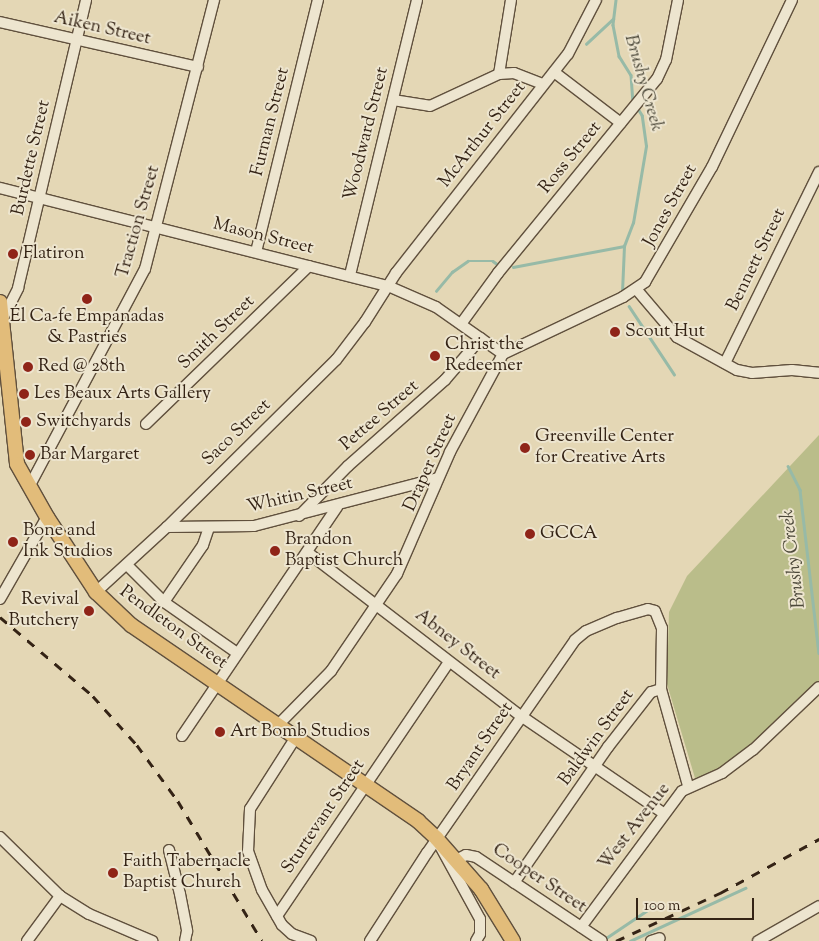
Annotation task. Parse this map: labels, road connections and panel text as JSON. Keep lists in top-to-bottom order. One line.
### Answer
{"streets":{"main road":["Pendleton Street"],"street":["Aiken Street","Furman Street","Woodward Street","McArthur Street","Burdette Street","Ross Street","Jones Street","Traction Street","Mason Street","Bennett Street","Smith Street","Pettee Street","Saco Street","Draper Street","Whitin Street","Abney Street","Baldwin Street","Bryant Street","Sturtevant Street","West Avenue","Cooper Street"]},"crossings":[["Aiken Street","Burdette Street"],["Aiken Street","Traction Street"],["Furman Street","Mason Street"],["Woodward Street","Mason Street"],["McArthur Street","Mason Street"],["McArthur Street","Saco Street"],["Burdette Street","Mason Street"],["Burdette Street","Pendleton Street"],["Ross Street","Mason Street"],["Jones Street","Mason Street"],["Jones Street","Draper Street"],["Traction Street","Mason Street"],["Traction Street","Pendleton Street"],["Mason Street","Smith Street"],["Mason Street","Pettee Street"],["Mason Street","Saco Street"],["Mason Street","Draper Street"],["Pettee Street","Whitin Street"],["Saco Street","Whitin Street"],["Saco Street","Pendleton Street"],["Draper Street","Whitin Street"],["Draper Street","Pendleton Street"],["Draper Street","Abney Street"],["Pendleton Street","Bryant Street"],["Pendleton Street","Sturtevant Street"],["Pendleton Street","Cooper Street"],["Abney Street","Baldwin Street"],["Abney Street","Bryant Street"],["Abney Street","Sturtevant Street"],["Abney Street","West Avenue"],["Baldwin Street","Bryant Street"],["Baldwin Street","Cooper Street"],["West Avenue","Cooper Street"]],"water":["Brushy Creek"],"places":["Flatiron","Él Ca-fe Empanadas & Pastries","Scout Hut","Christ the Redeemer","Red @ 28th","Les Beaux Arts Gallery","Switchyards","Greenville Center for Creative Arts","Bar Margaret","GCCA","Bone and Ink Studios","Brandon Baptist Church","Revival Butchery","Art Bomb Studios","Faith Tabernacle Baptist Church"],"scale_bar":"100 m"}
